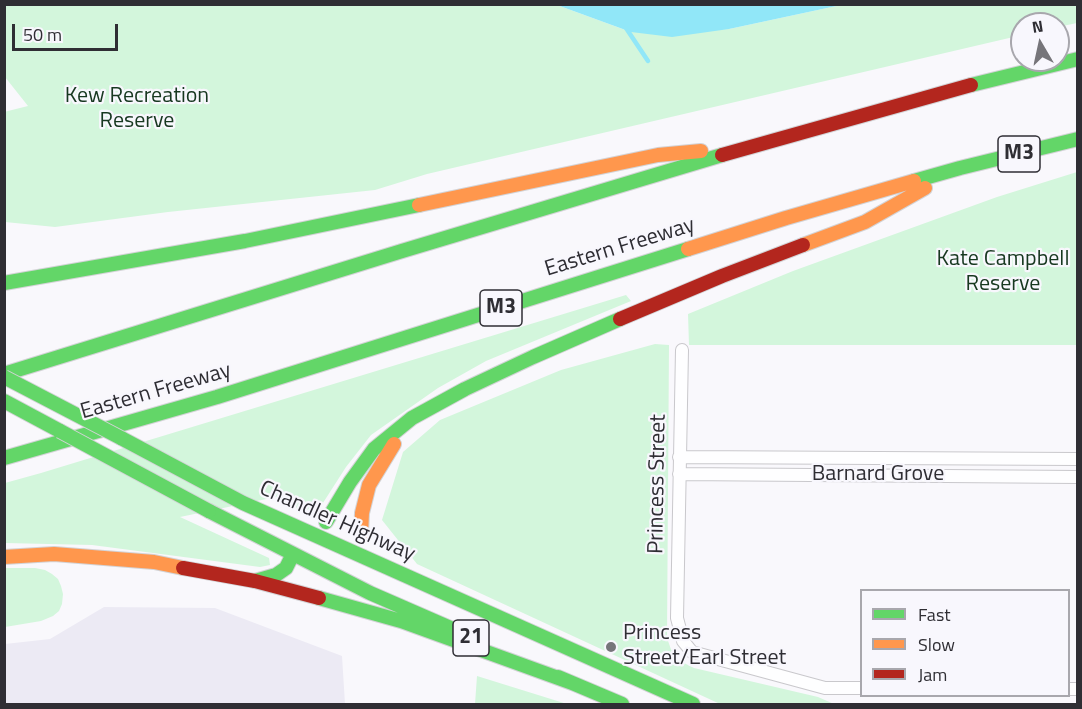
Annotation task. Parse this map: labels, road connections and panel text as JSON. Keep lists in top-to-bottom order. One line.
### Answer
{"streets":{"main road":["M3","Eastern Freeway","Chandler Highway","21"],"street":["Barnard Grove","Princess Street"]},"crossings":[["Barnard Grove","Princess Street"]],"parks":["Kew Recreation Reserve","Kate Campbell Reserve"],"places":["Princess Street/Earl Street"],"legend":["Fast","Slow","Jam"],"scale_bar":"50 m","north":"top"}
